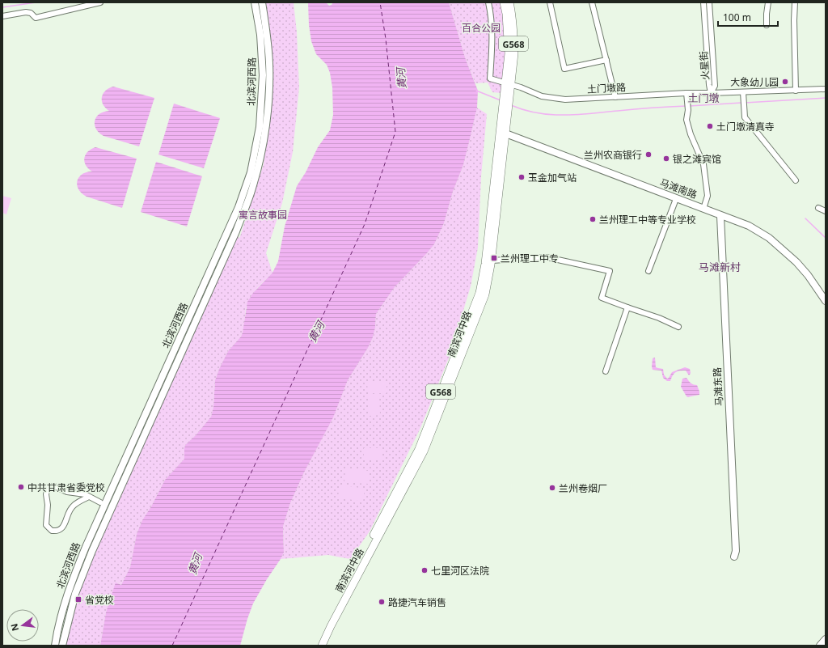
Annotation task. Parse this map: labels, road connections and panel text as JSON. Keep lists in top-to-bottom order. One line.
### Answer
{"streets":{"highway":["G568","南滨河中路"],"main road":["北滨河西路","马滩南路","马滩东路"],"street":["火星街","土门墩路"]},"crossings":[["火星街","土门墩路"],["土门墩路","南滨河中路"],["马滩南路","南滨河中路"],["马滩南路","马滩东路"]],"districts":["土门墩","马滩新村"],"water":["黄河"],"parks":["百合公园","寓言故事园"],"places":{"other":["大象幼儿园","土门墩清真寺","兰州农商银行","银之滩宾馆","玉金加气站","兰州理工中等专业学校","中共甘肃省委党校","兰州卷烟厂","七里河区法院","路捷汽车销售"],"transit":["兰州理工中专","省党校"]},"scale_bar":"100 m","north":"left"}
